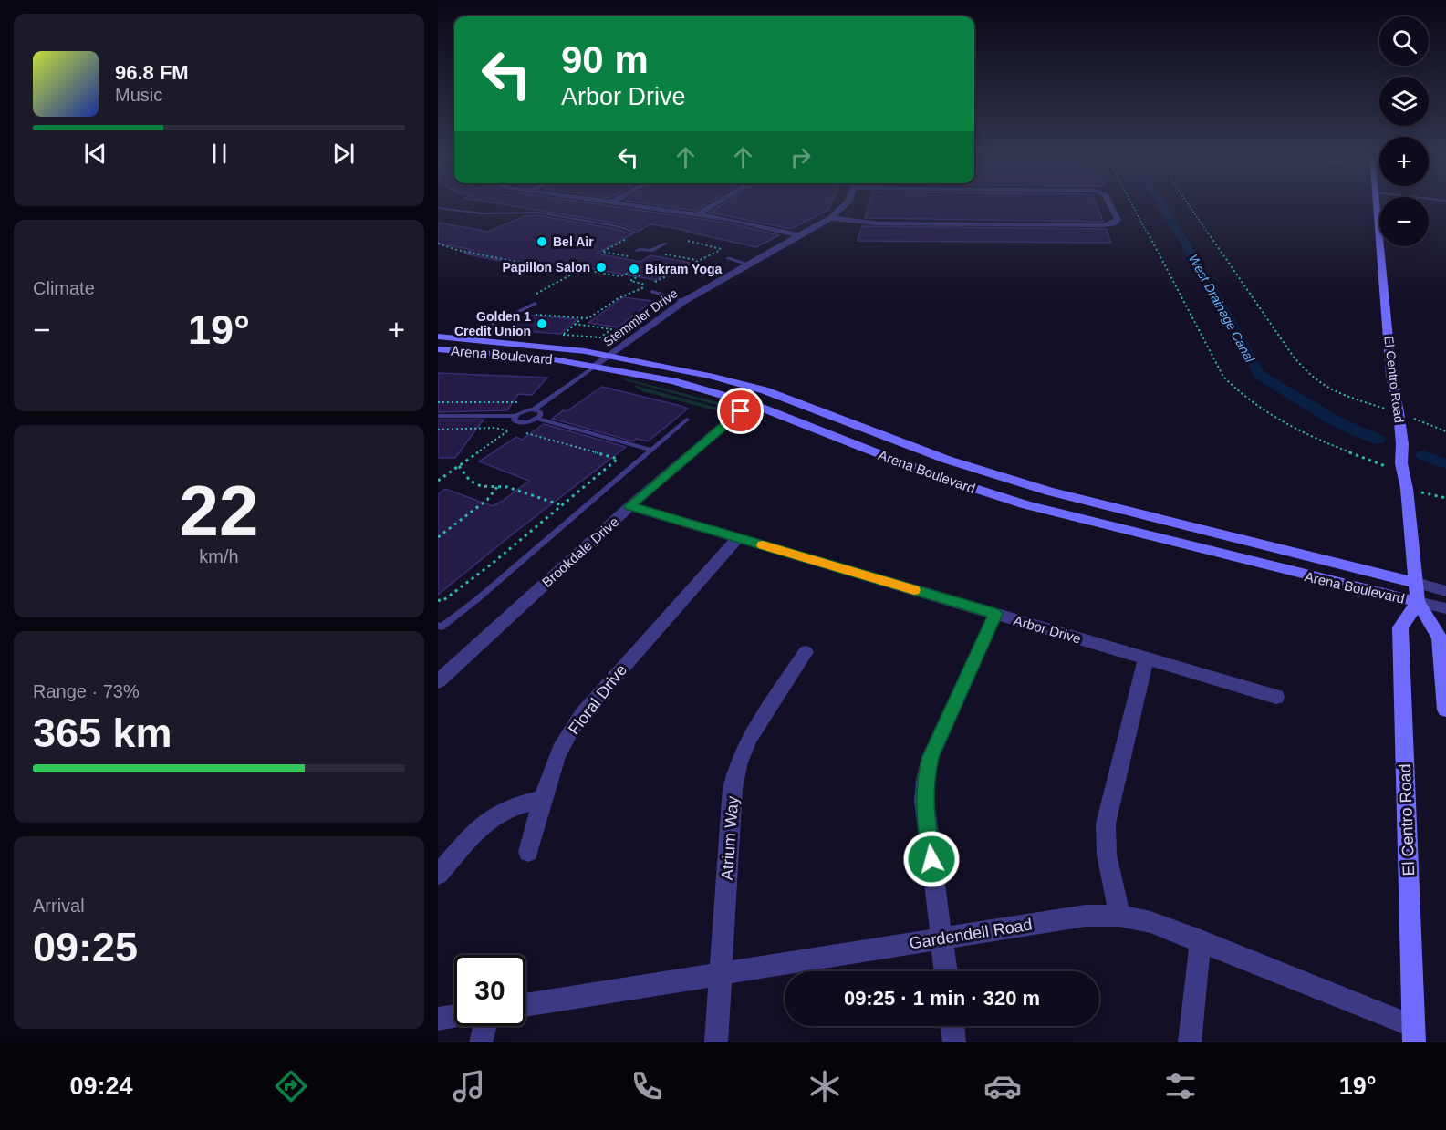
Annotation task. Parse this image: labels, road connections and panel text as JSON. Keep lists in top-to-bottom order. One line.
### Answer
{"streets":{"main road":["Arena Boulevard","El Centro Road"],"street":["Stemmler Drive","Brookdale Drive","Arbor Drive","Floral Drive","Atrium Way","Gardendell Road"]},"crossings":[["Stemmler Drive","Arena Boulevard"],["Arena Boulevard","El Centro Road"],["Arena Boulevard","Brookdale Drive"],["El Centro Road","Gardendell Road"],["Brookdale Drive","Arbor Drive"],["Arbor Drive","Floral Drive"],["Atrium Way","Gardendell Road"]],"water":["West Drainage Canal"],"places":["Bel Air","Papillon Salon","Bikram Yoga","Golden 1 Credit Union"],"page":{"map_buttons":["+","−"],"turn":["90 m","Arbor Drive"],"song":["96.8 FM","Music"],"tile":["Climate",["22","km/h"],["Range · 73%","365 km"],["Arrival","09:25"]],"heat":["−","19°","+"],"limit":"30","trip":"09:25 · 1 min · 320 m","tabs":["09:24","19°"]}}
